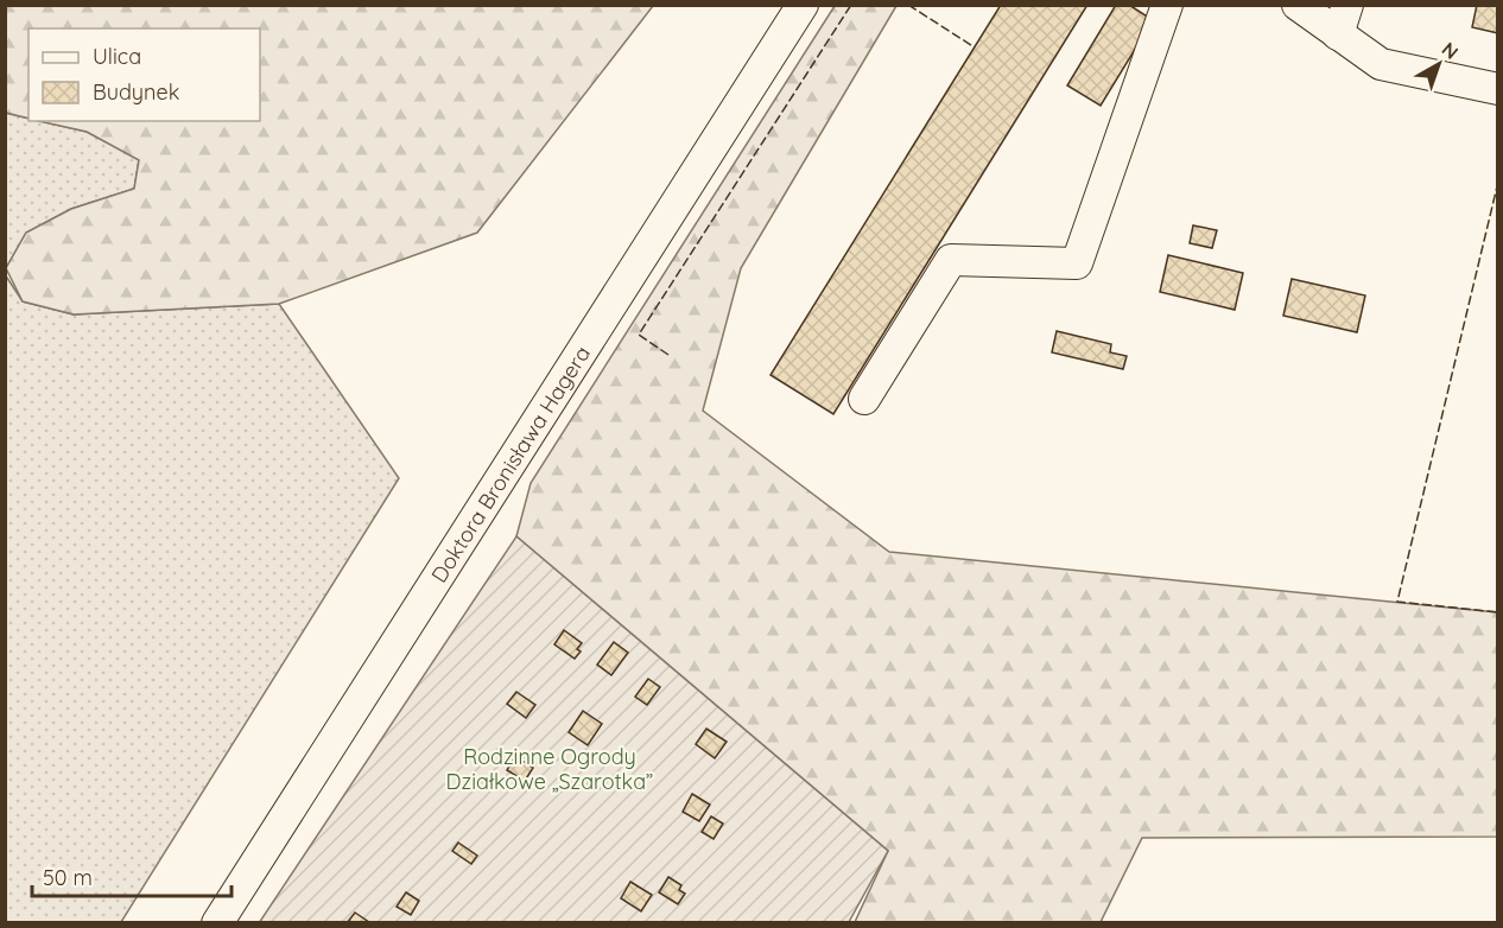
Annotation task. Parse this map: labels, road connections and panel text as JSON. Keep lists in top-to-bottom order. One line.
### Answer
{"streets":{"street":["Doktora Bronisława Hagera"]},"parks":["Rodzinne Ogrody Działkowe „Szarotka”"],"legend":["Ulica","Budynek"],"scale_bar":"50 m","north":"top right"}
